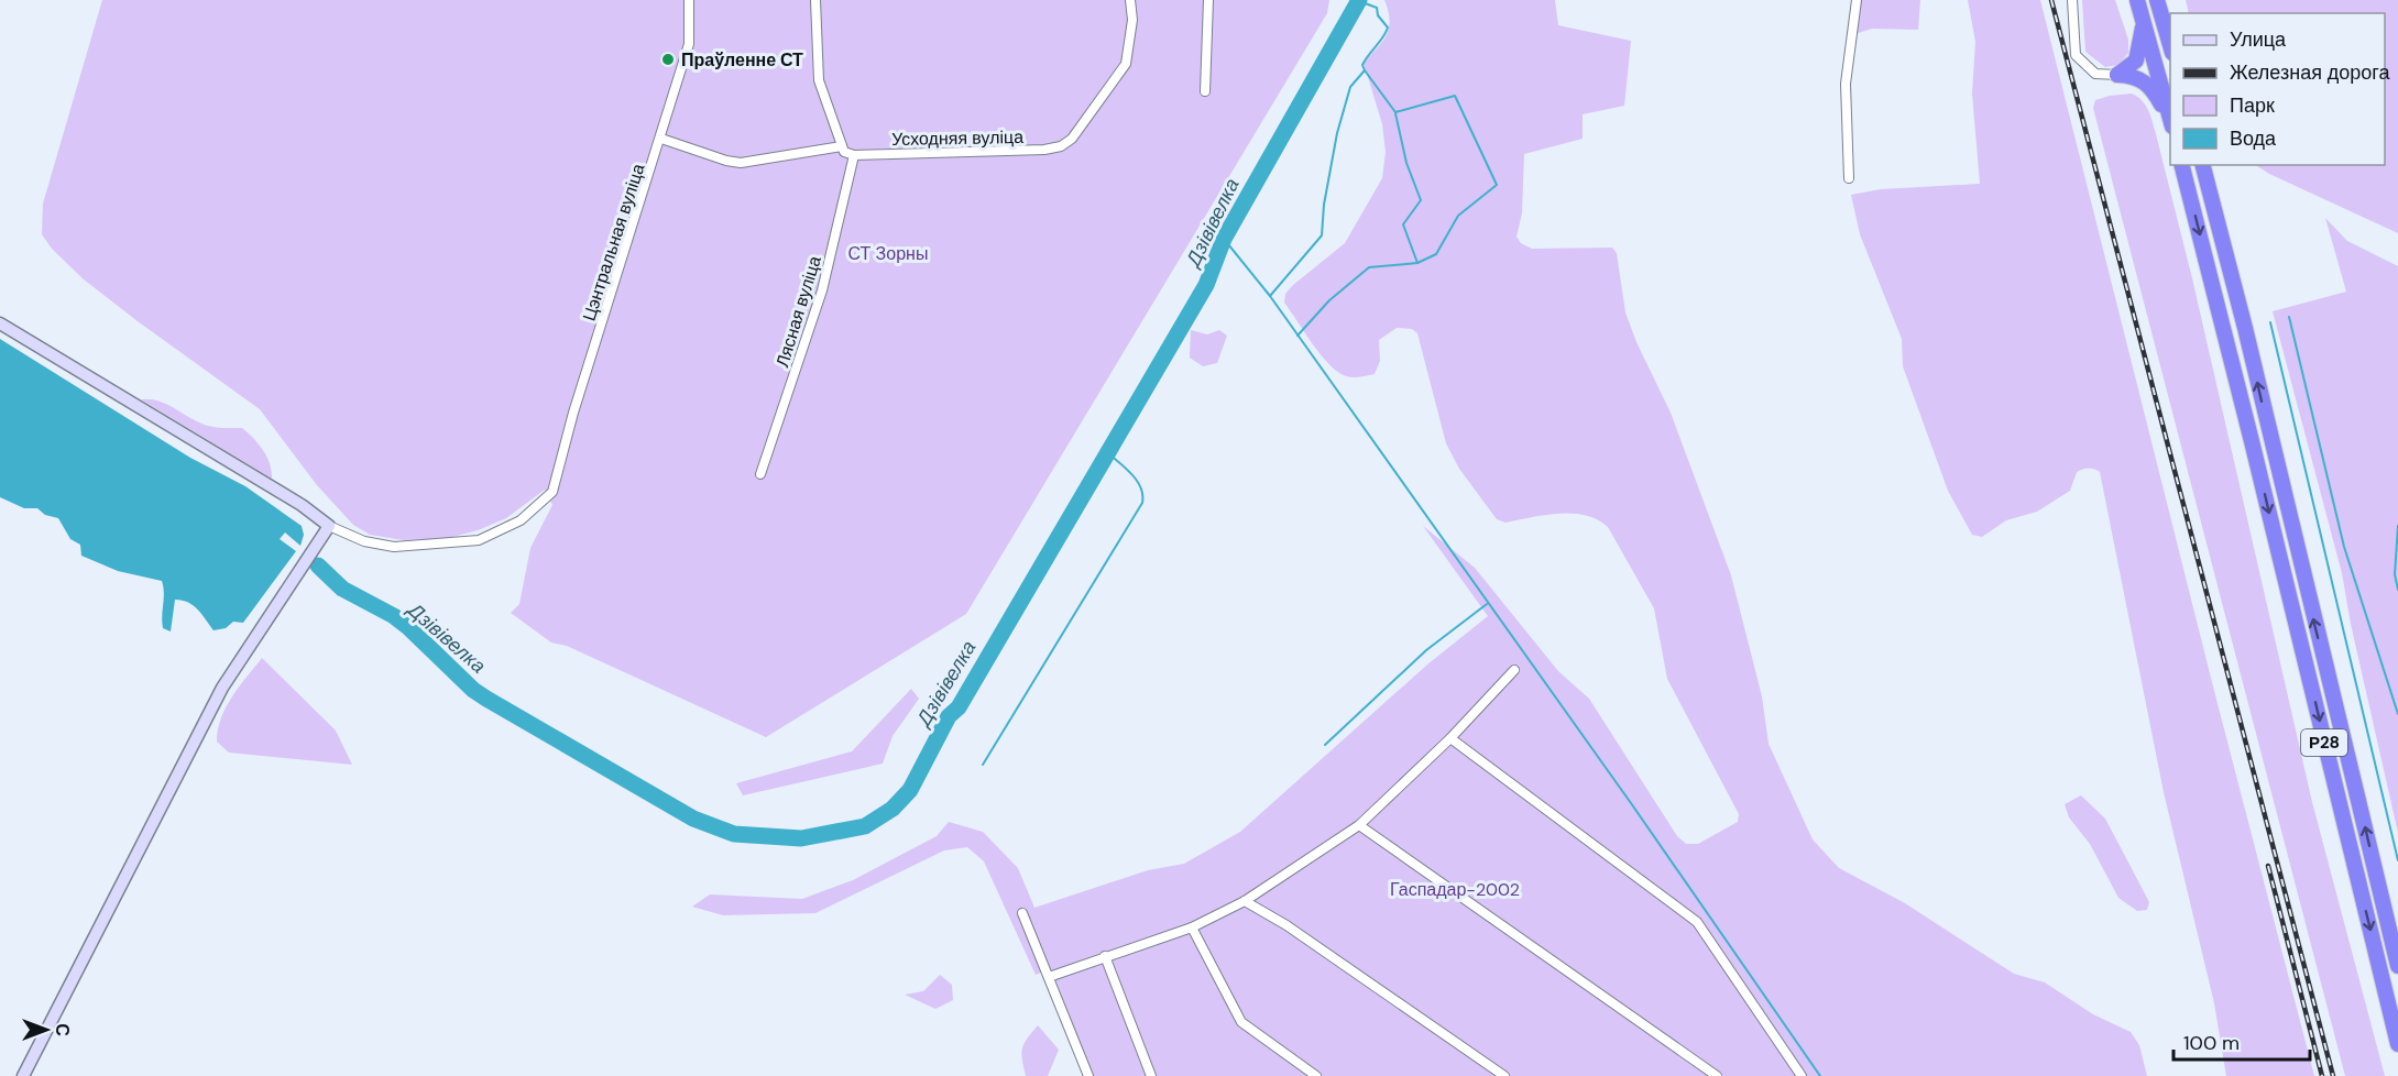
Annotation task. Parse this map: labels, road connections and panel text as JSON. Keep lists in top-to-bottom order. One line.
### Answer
{"streets":{"highway":["Р28"],"street":["Усходняя вуліца","Цэнтральная вуліца","Лясная вуліца"]},"crossings":[["Усходняя вуліца","Лясная вуліца"]],"water":["Дзівівелка"],"parks":["СТ Зорны","Гаспадар-2002"],"places":["Праўленне СТ"],"legend":["Улица","Железная дорога","Парк","Вода"],"scale_bar":"100 m","north":"right"}
